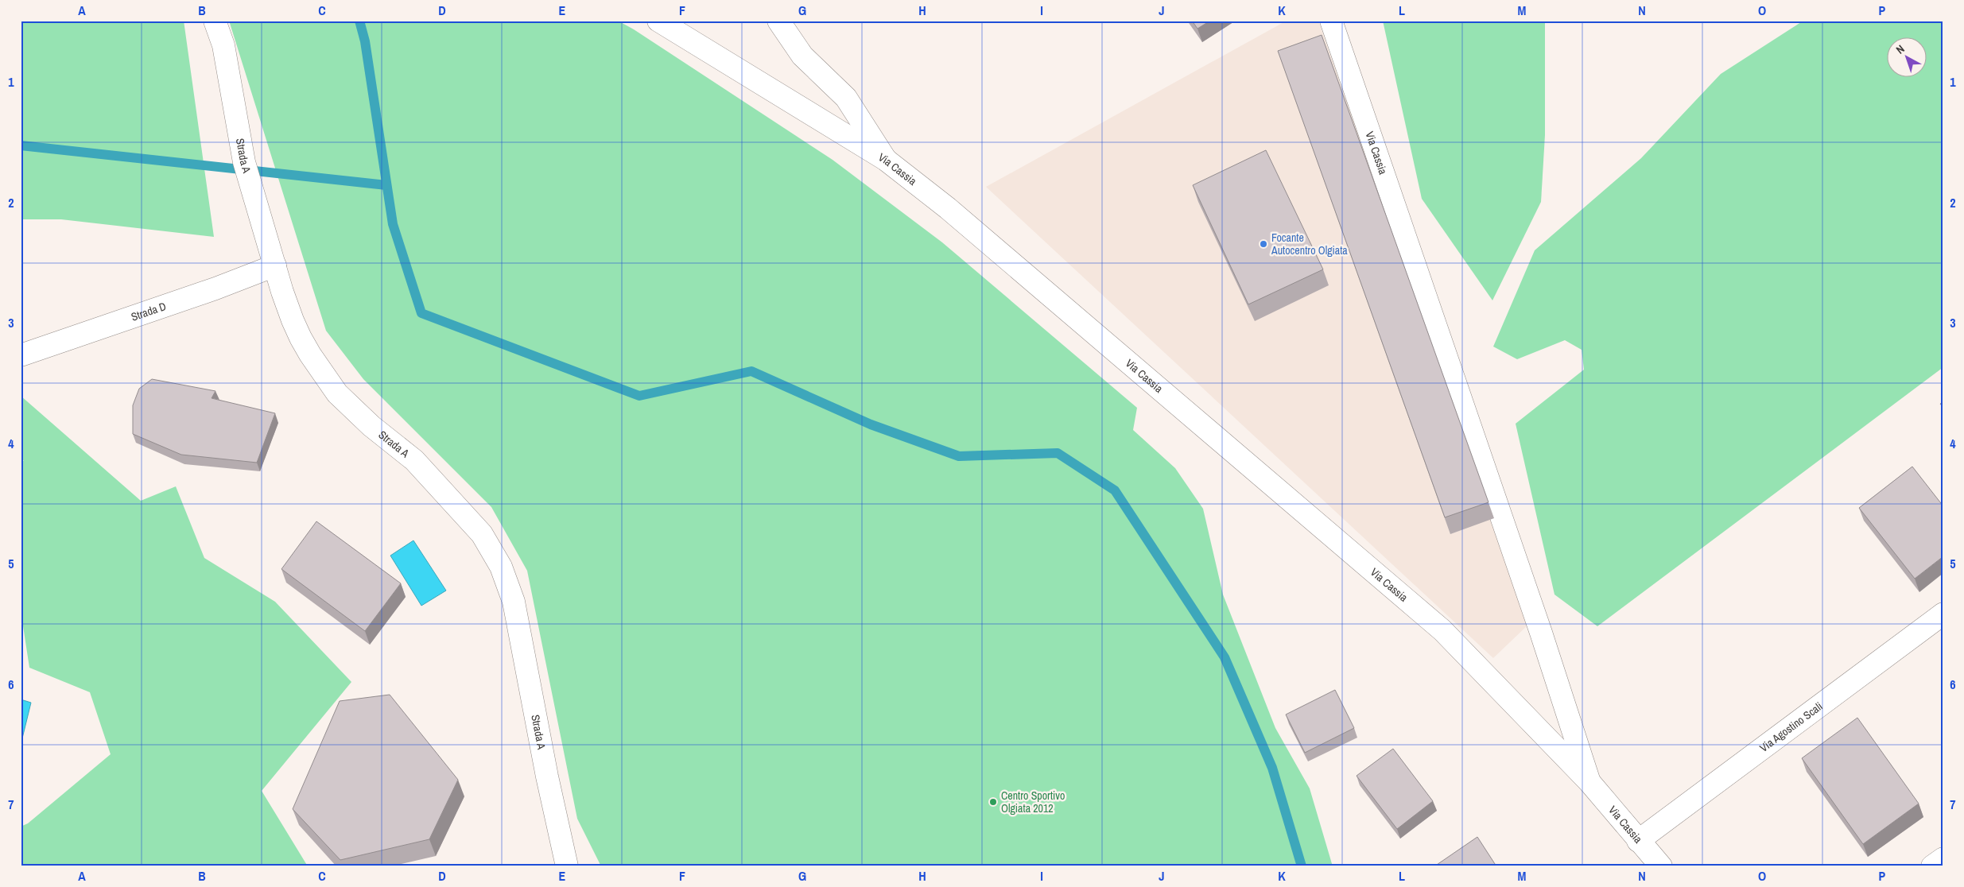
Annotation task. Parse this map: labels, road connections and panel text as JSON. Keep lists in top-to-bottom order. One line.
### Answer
{"streets":{"street":["Via Cassia","Strada A","Strada D","Via Agostino Scali"]},"crossings":[["Via Cassia","Via Agostino Scali"],["Strada A","Strada D"]],"places":["Focante Autocentro Olgiata","Centro Sportivo Olgiata 2012"],"north":"top left","grid":{"columns":["A","B","C","D","E","F","G","H","I","J","K","L","M","N","O","P"],"rows":["1","2","3","4","5","6","7"]}}
